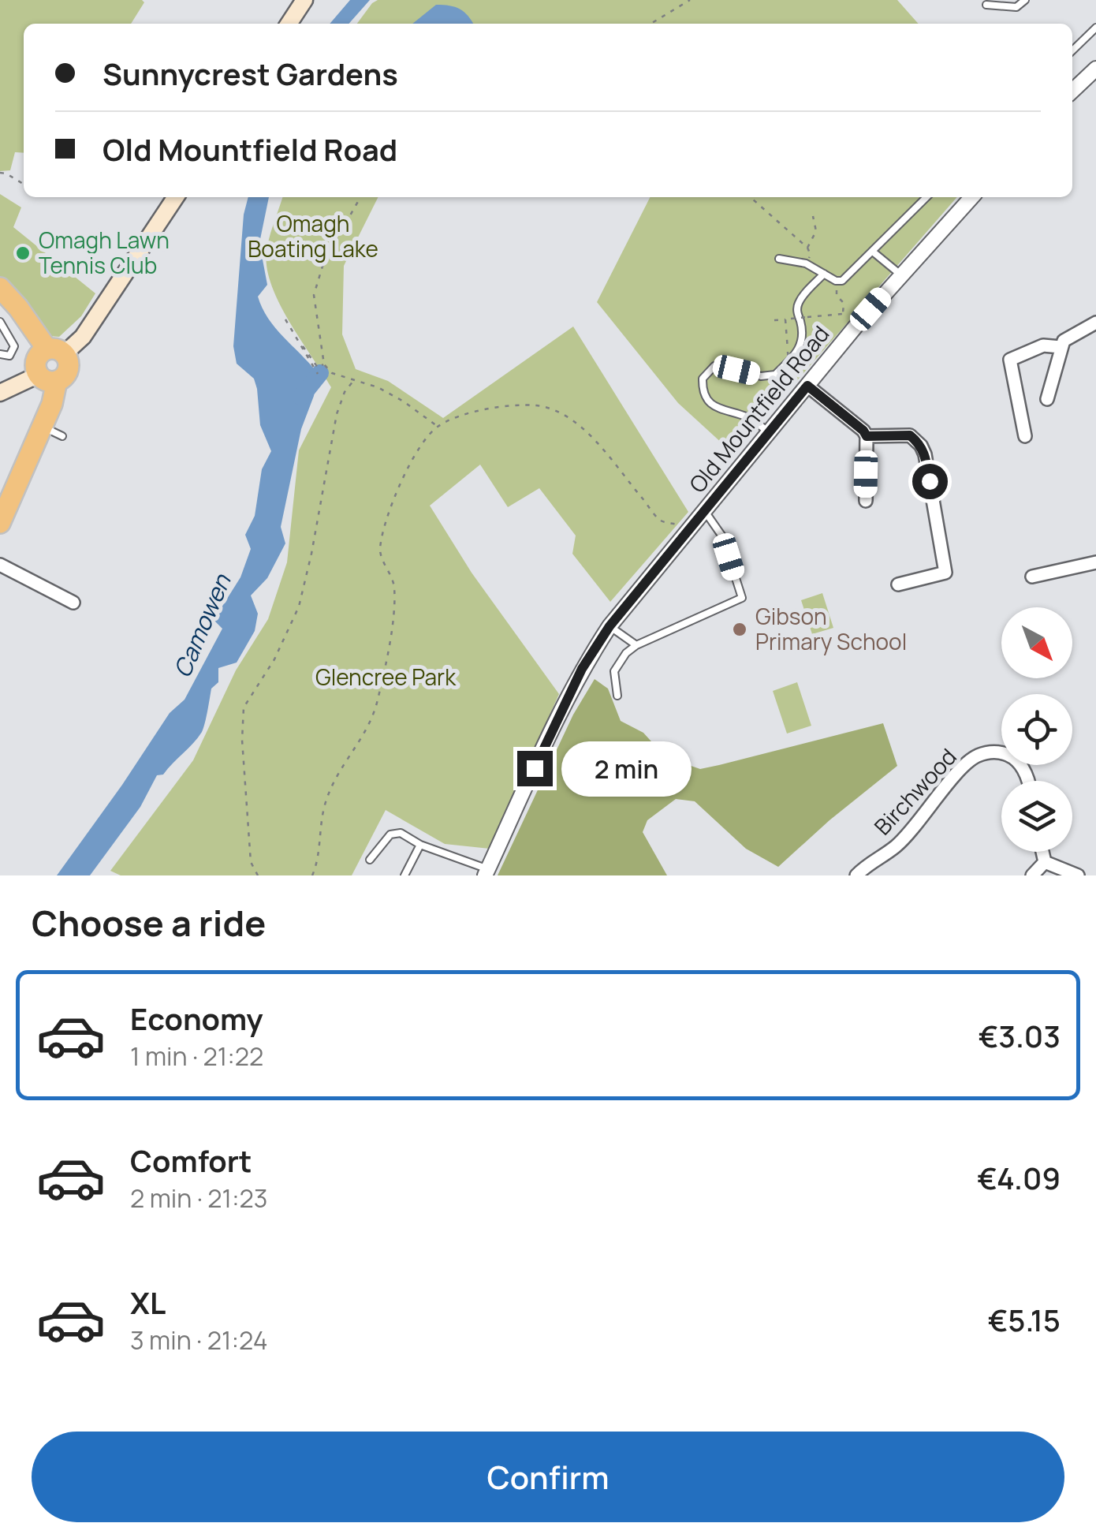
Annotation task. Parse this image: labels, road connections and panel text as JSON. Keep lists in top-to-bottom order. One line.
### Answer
{"streets":{"street":["Old Mountfield Road","Birchwood"]},"water":["Camowen"],"parks":["Omagh Boating Lake","Glencree Park"],"places":["Omagh Lawn Tennis Club","Gibson Primary School"],"north":"bottom right","page":{"banner":["Sunnycrest Gardens","Old Mountfield Road"],"bubble":"2 min","heading":"Choose a ride","list":[{"name":"Economy","note":"1 min · 21:22","value":"€3.03"},{"name":"Comfort","note":"2 min · 21:23","value":"€4.09"},{"name":"XL","note":"3 min · 21:24","value":"€5.15"}],"buttons":"Confirm"}}
